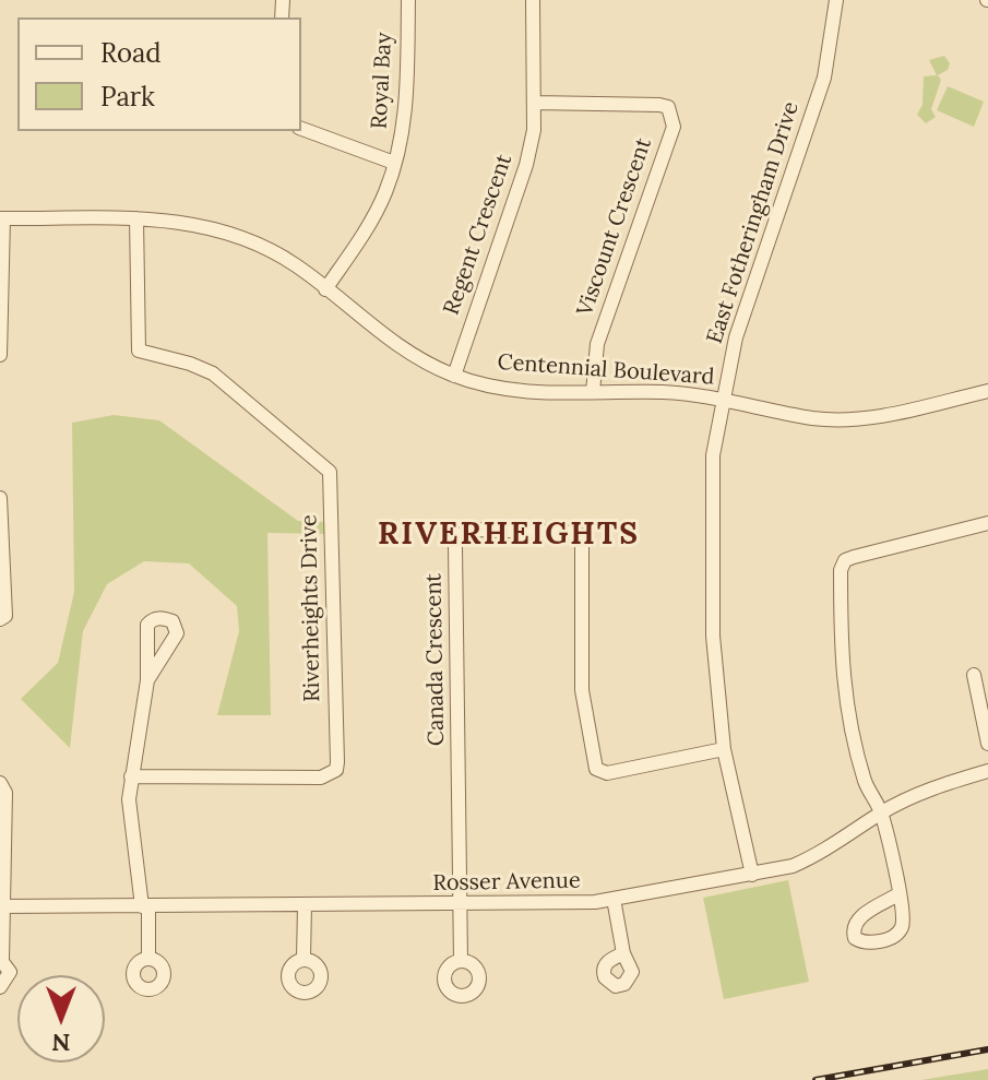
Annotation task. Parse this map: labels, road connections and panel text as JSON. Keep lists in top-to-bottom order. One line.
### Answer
{"streets":{"street":["Royal Bay","East Fotheringham Drive","Viscount Crescent","Regent Crescent","Centennial Boulevard","Riverheights Drive","Canada Crescent","Rosser Avenue"]},"crossings":[["Royal Bay","Centennial Boulevard"],["East Fotheringham Drive","Centennial Boulevard"],["East Fotheringham Drive","Canada Crescent"],["East Fotheringham Drive","Rosser Avenue"],["Viscount Crescent","Regent Crescent"],["Viscount Crescent","Centennial Boulevard"],["Regent Crescent","Centennial Boulevard"],["Centennial Boulevard","Riverheights Drive"],["Canada Crescent","Rosser Avenue"]],"districts":["RIVERHEIGHTS"],"legend":["Road","Park"],"north":"bottom"}
